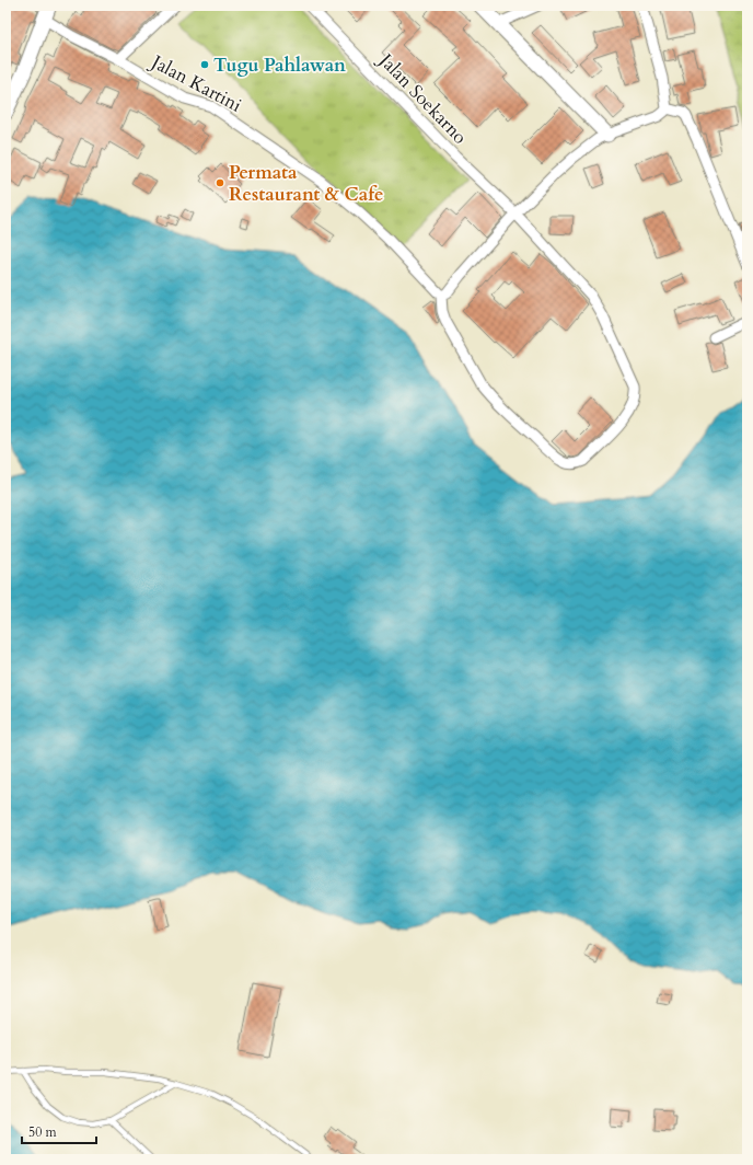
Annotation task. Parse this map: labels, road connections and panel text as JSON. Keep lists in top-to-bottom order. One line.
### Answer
{"streets":{"street":["Jalan Kartini","Jalan Soekarno"]},"crossings":[["Jalan Kartini","Jalan Soekarno"]],"places":["Tugu Pahlawan","Permata Restaurant & Cafe"],"scale_bar":"50 m"}
